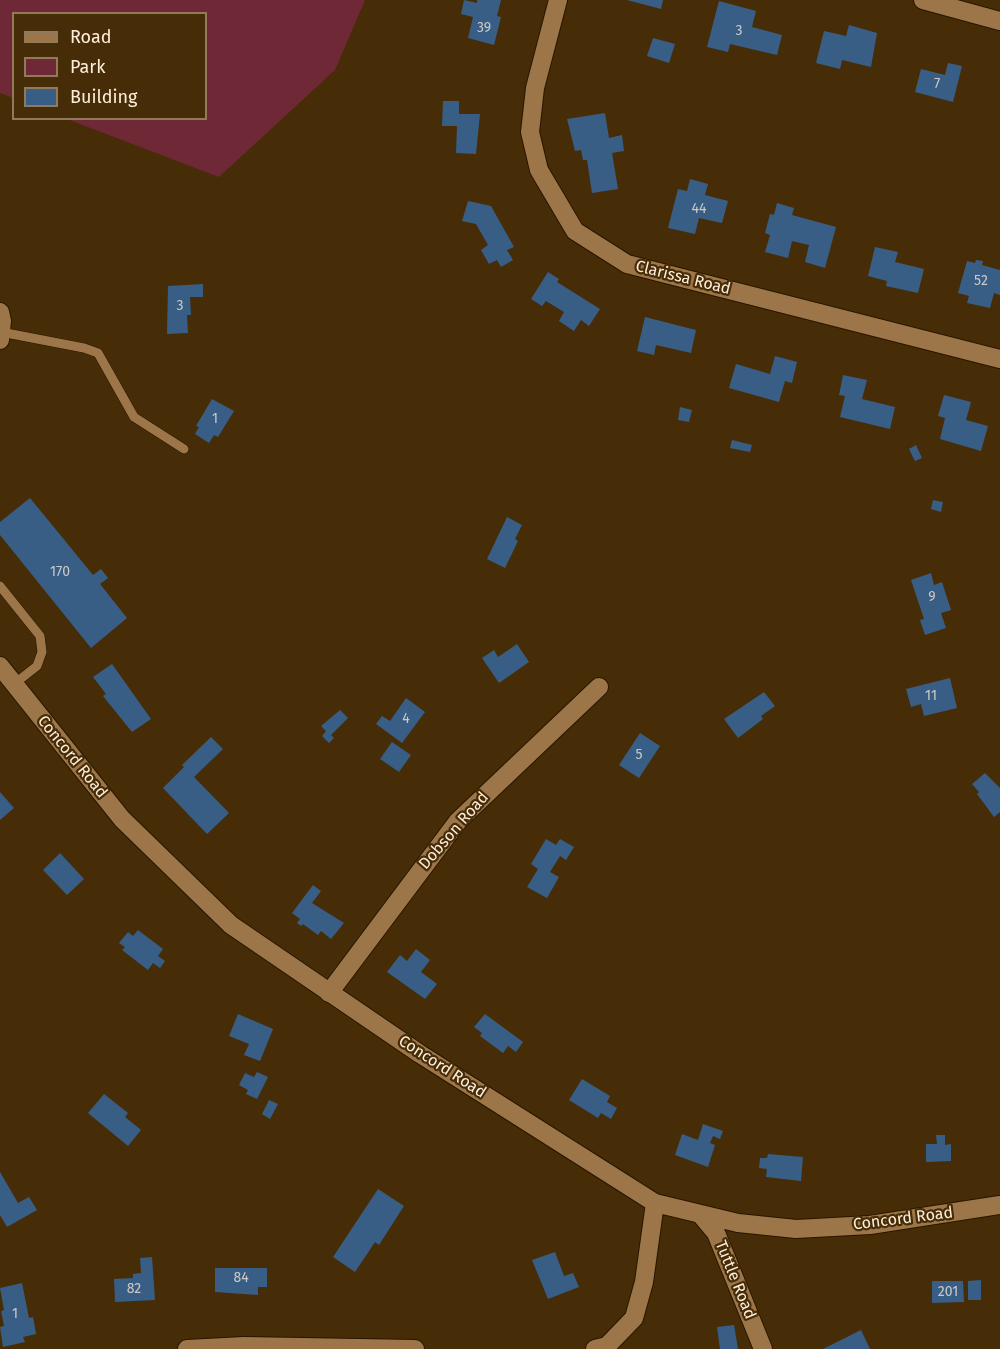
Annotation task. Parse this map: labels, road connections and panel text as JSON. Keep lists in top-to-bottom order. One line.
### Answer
{"streets":{"street":["Clarissa Road","Concord Road","Dobson Road","Tuttle Road"]},"crossings":[["Concord Road","Dobson Road"],["Concord Road","Tuttle Road"]],"house_numbers":["39","3","7","44","52","3","1","170","9","11","4","5","84","82","201","1"],"legend":["Road","Park","Building"]}
